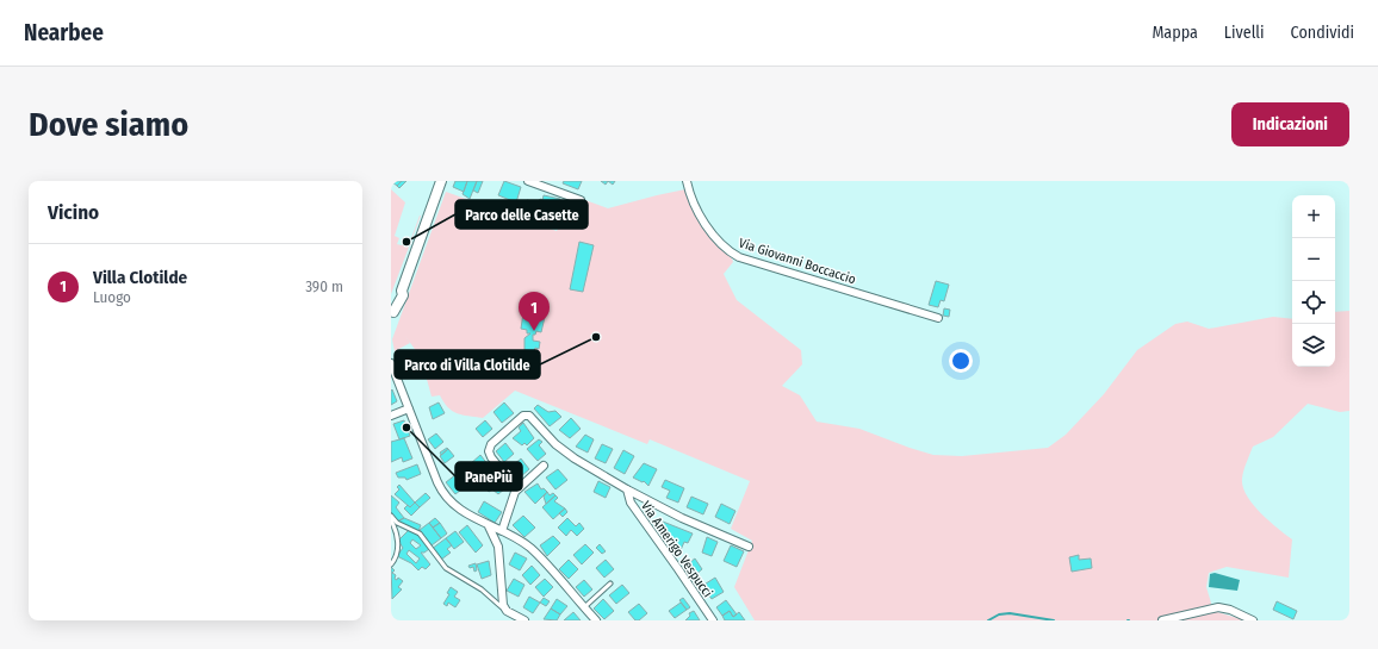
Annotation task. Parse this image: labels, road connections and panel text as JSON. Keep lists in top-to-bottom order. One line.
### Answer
{"streets":{"street":["Via Giovanni Boccaccio","Via Amerigo Vespucci"]},"places":["Parco delle Casette","Parco di Villa Clotilde","PanePiù"],"page":{"header":"Nearbee","nav":["Mappa","Livelli","Condividi"],"buttons":"Indicazioni","title":"Dove siamo","heading":"Vicino","map_buttons":["+","−"],"list":[{"mark":"1","name":"Villa Clotilde","note":"Luogo","value":"390 m"}],"pins":"1"}}
